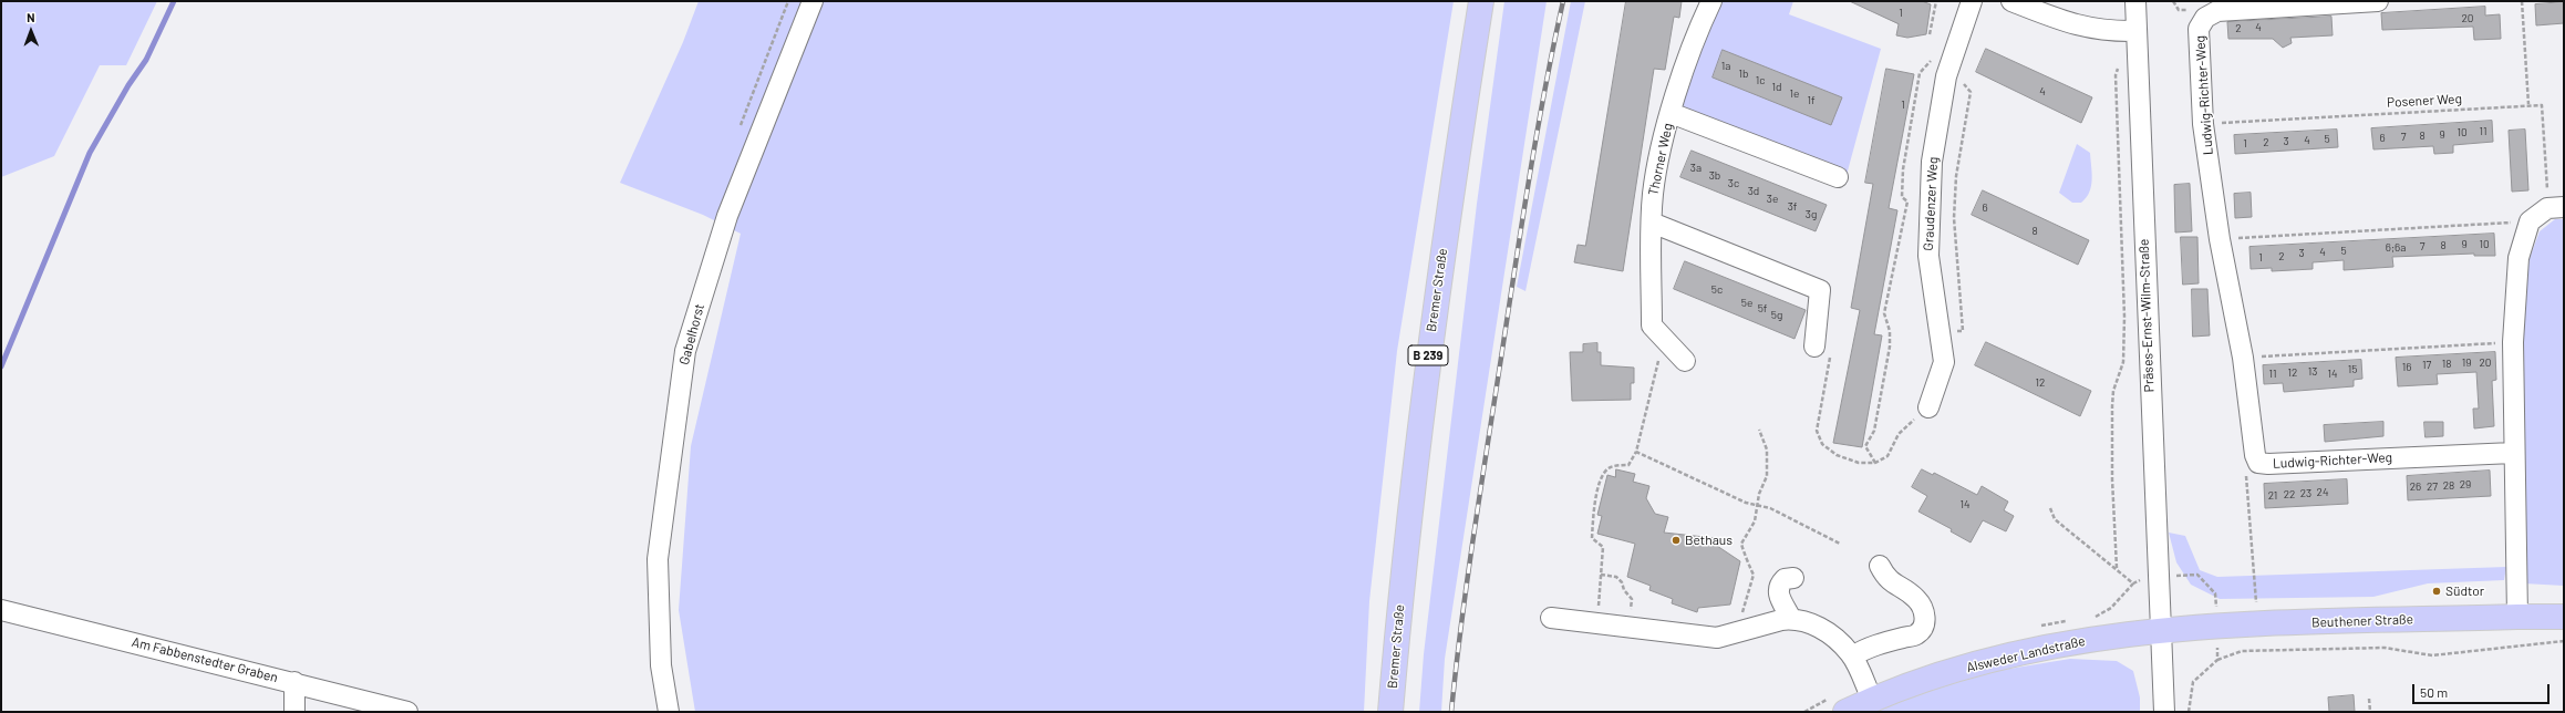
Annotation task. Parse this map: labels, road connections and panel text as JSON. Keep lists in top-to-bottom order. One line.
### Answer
{"streets":{"main road":["Bremer Straße","B 239","Beuthener Straße","Alsweder Landstraße"],"street":["Ludwig-Richter-Weg","Thorner Weg","Graudenzer Weg","Präses-Ernst-Wilm-Straße","Gabelhorst","Am Fabbenstedter Graben"],"path":["Posener Weg"]},"crossings":[["Ludwig-Richter-Weg","Posener Weg"],["Präses-Ernst-Wilm-Straße","Beuthener Straße"],["Präses-Ernst-Wilm-Straße","Alsweder Landstraße"],["Beuthener Straße","Alsweder Landstraße"]],"places":["Bethaus","Südtor"],"house_numbers":["1","20","4","2","1a","1b","1c","1d","4","1e","1f","1","11","10","9","8","7","6","5","4","3","2","1","3a","3b","3c","3d","3e","3f","6","3g","8","9","10","8","7","6;6a","5","4","3","2","1","5c","5e","5f","5g","19","20","18","17","16","15","13","12","11","14","12","29","28","26","27","24","23","22","21","14"],"scale_bar":"50 m","north":"top"}
